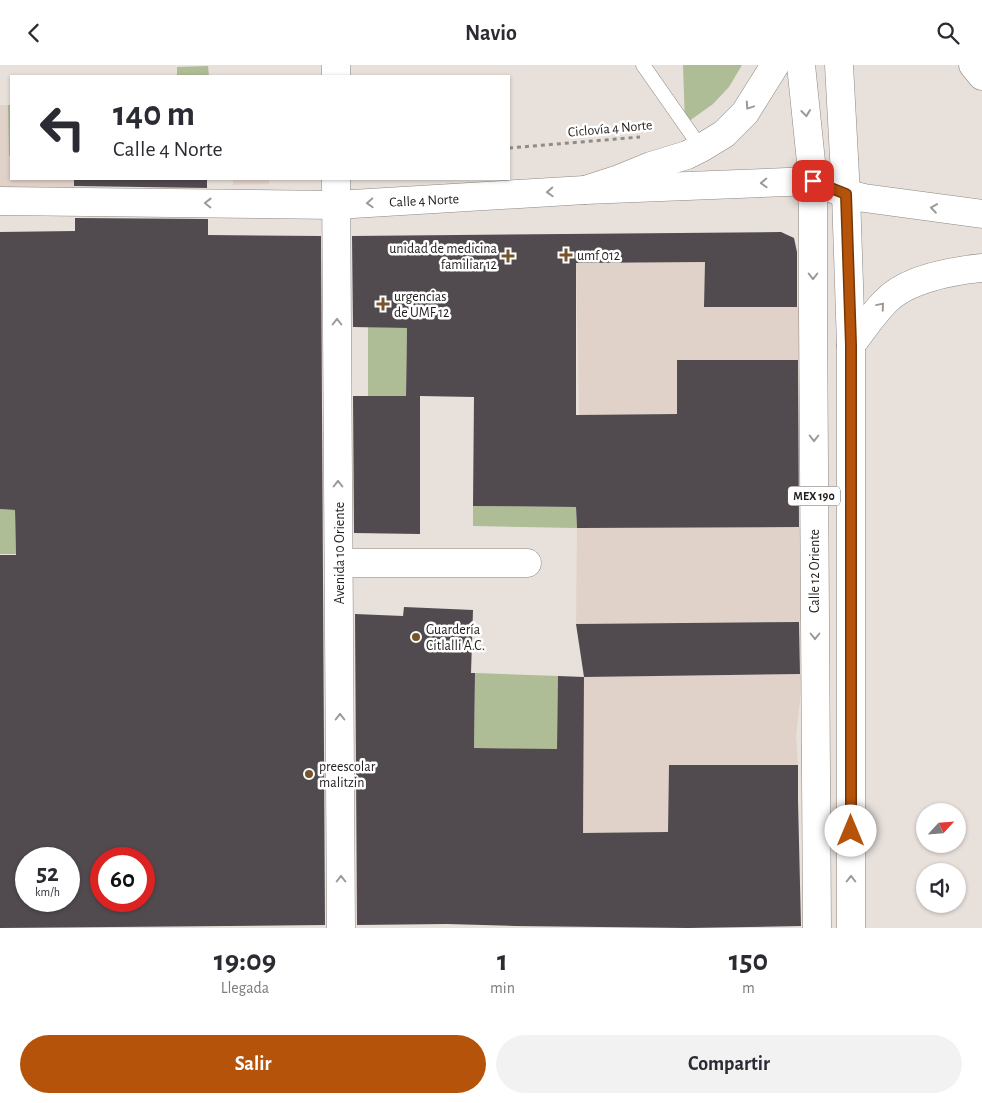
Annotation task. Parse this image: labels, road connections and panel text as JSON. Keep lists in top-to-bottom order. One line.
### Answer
{"streets":{"main road":["Calle 4 Norte","MEX 190","Avenida 10 Oriente","Calle 12 Oriente"],"path":["Ciclovía 4 Norte"]},"crossings":[["Calle 4 Norte","MEX 190"],["Calle 4 Norte","Avenida 10 Oriente"],["Calle 4 Norte","Calle 12 Oriente"]],"one_way":["Calle 4 Norte","Avenida 10 Oriente"],"places":{"health":["umf 012","unidad de medicina familiar 12","urgencias de UMF 12"],"other":["Guardería Citlalli A.C.","preescolar malitzin"]},"north":"top right","page":{"header":"Navio","turn":["140 m","Calle 4 Norte"],"speed":"52 km/h","limit":"60","eta":["19:09","Llegada","1","min","150","m"],"buttons":["Salir","Compartir"]}}
